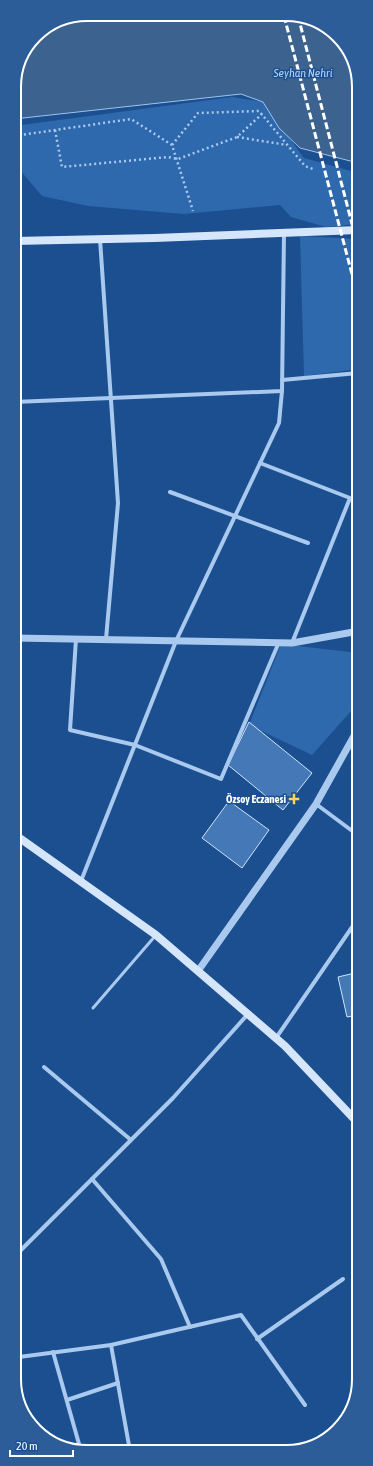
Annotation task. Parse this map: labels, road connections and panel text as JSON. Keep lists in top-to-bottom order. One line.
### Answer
{"water":["Seyhan Nehri"],"places":{"health":["Özsoy Eczanesi"]},"scale_bar":"20 m"}
